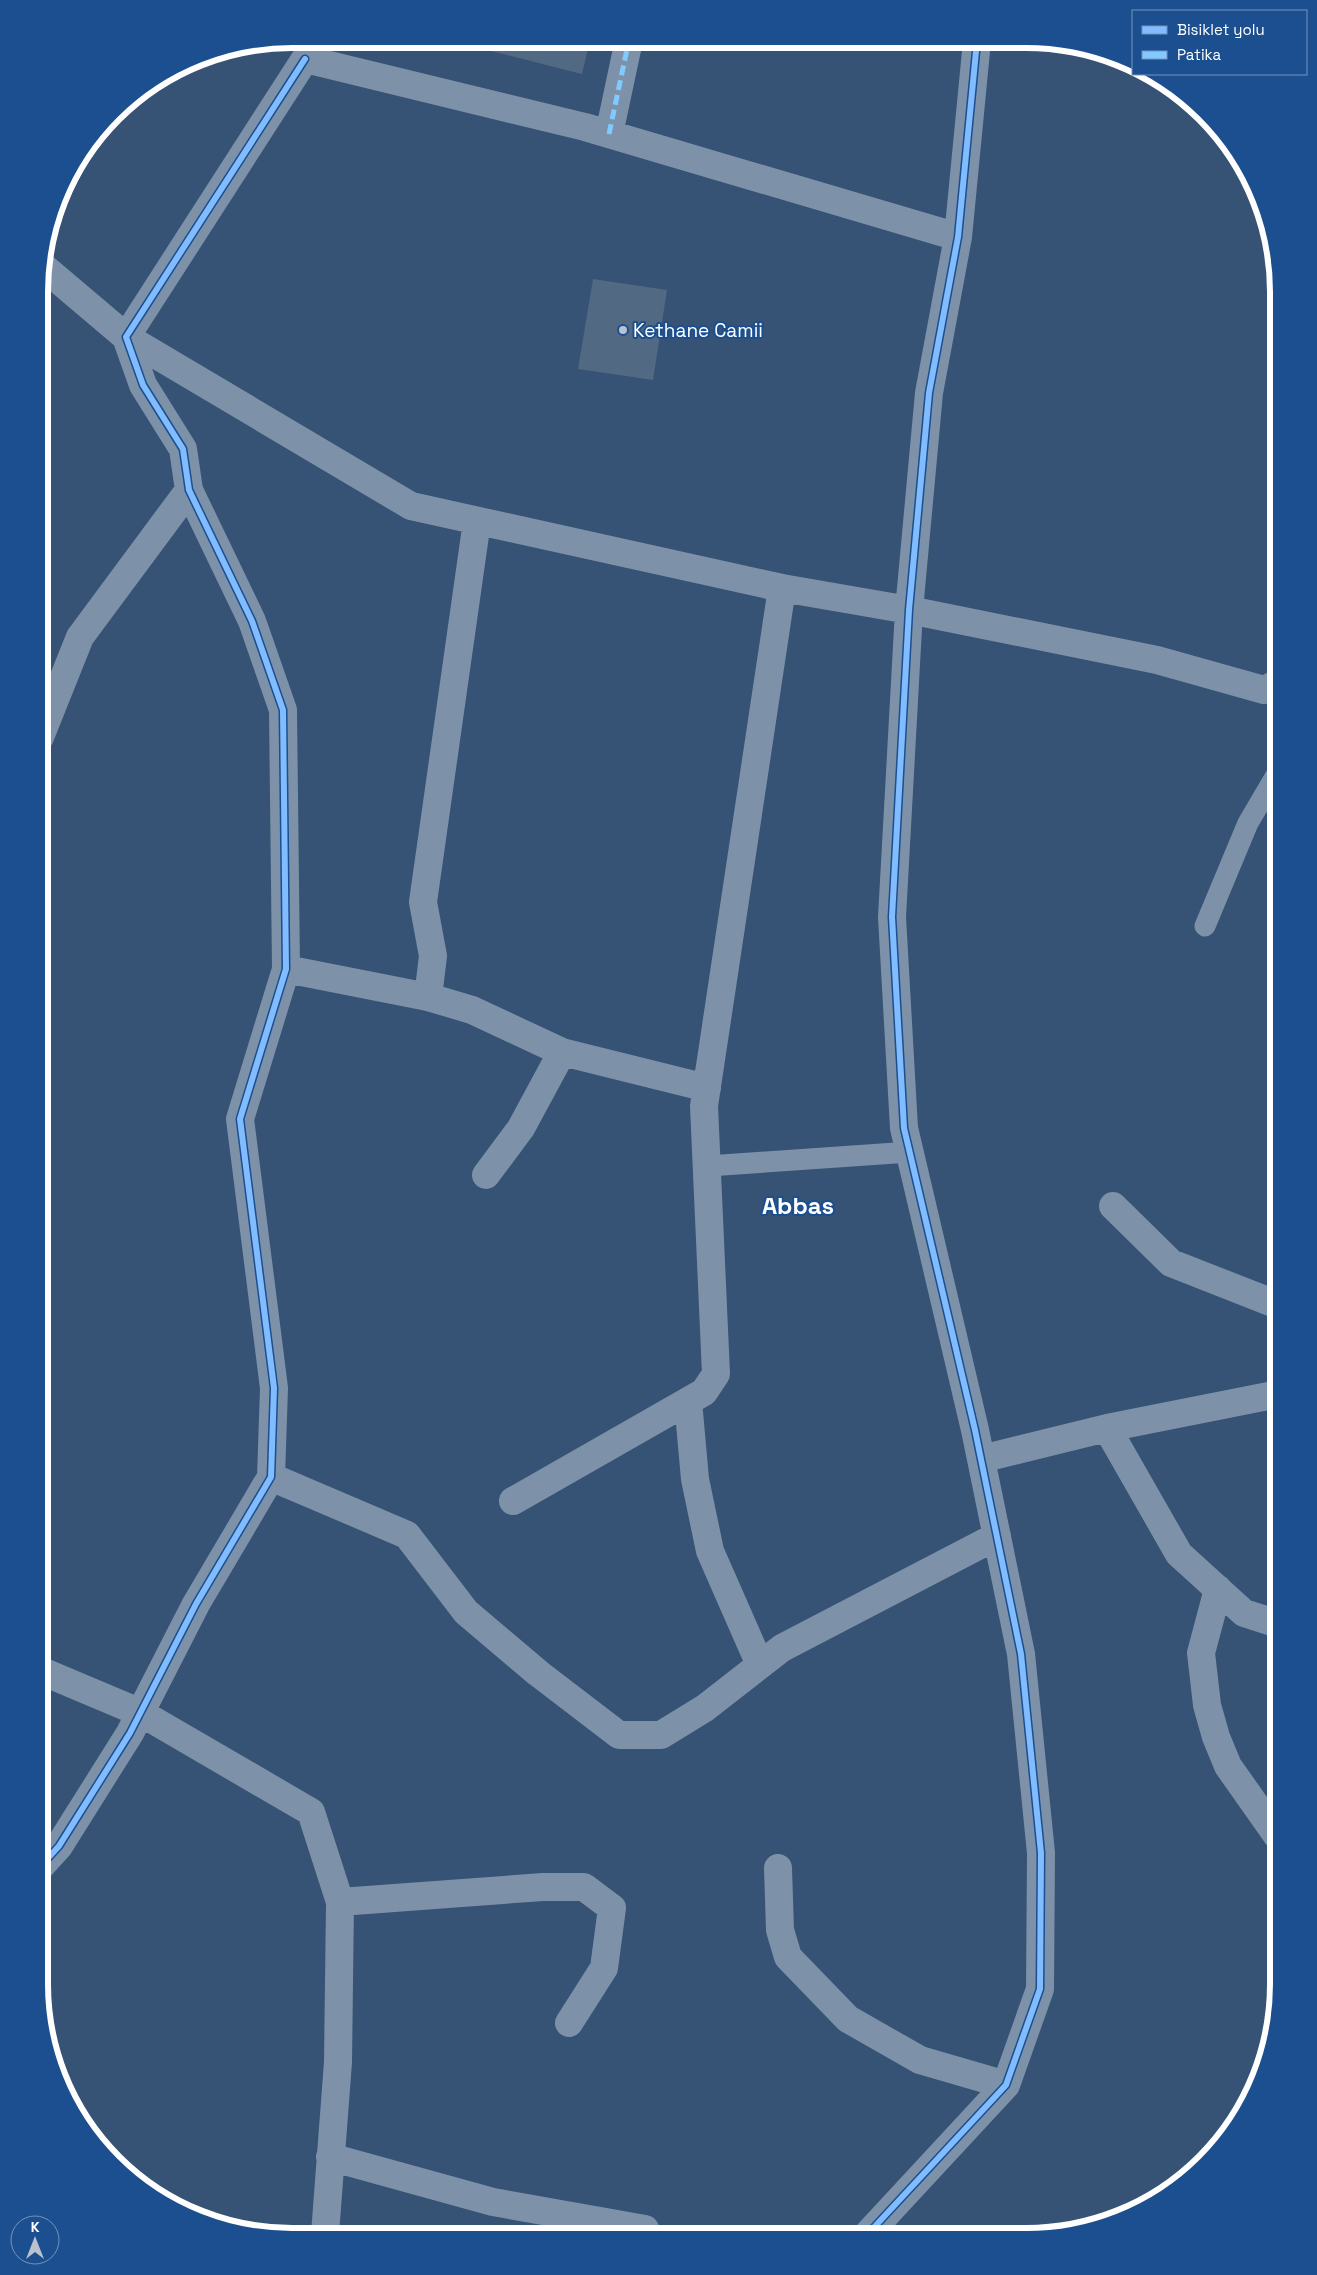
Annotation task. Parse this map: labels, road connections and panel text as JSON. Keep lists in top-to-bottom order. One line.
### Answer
{"districts":["Abbas"],"places":["Kethane Camii"],"legend":["Bisiklet yolu","Patika"],"north":"top"}
